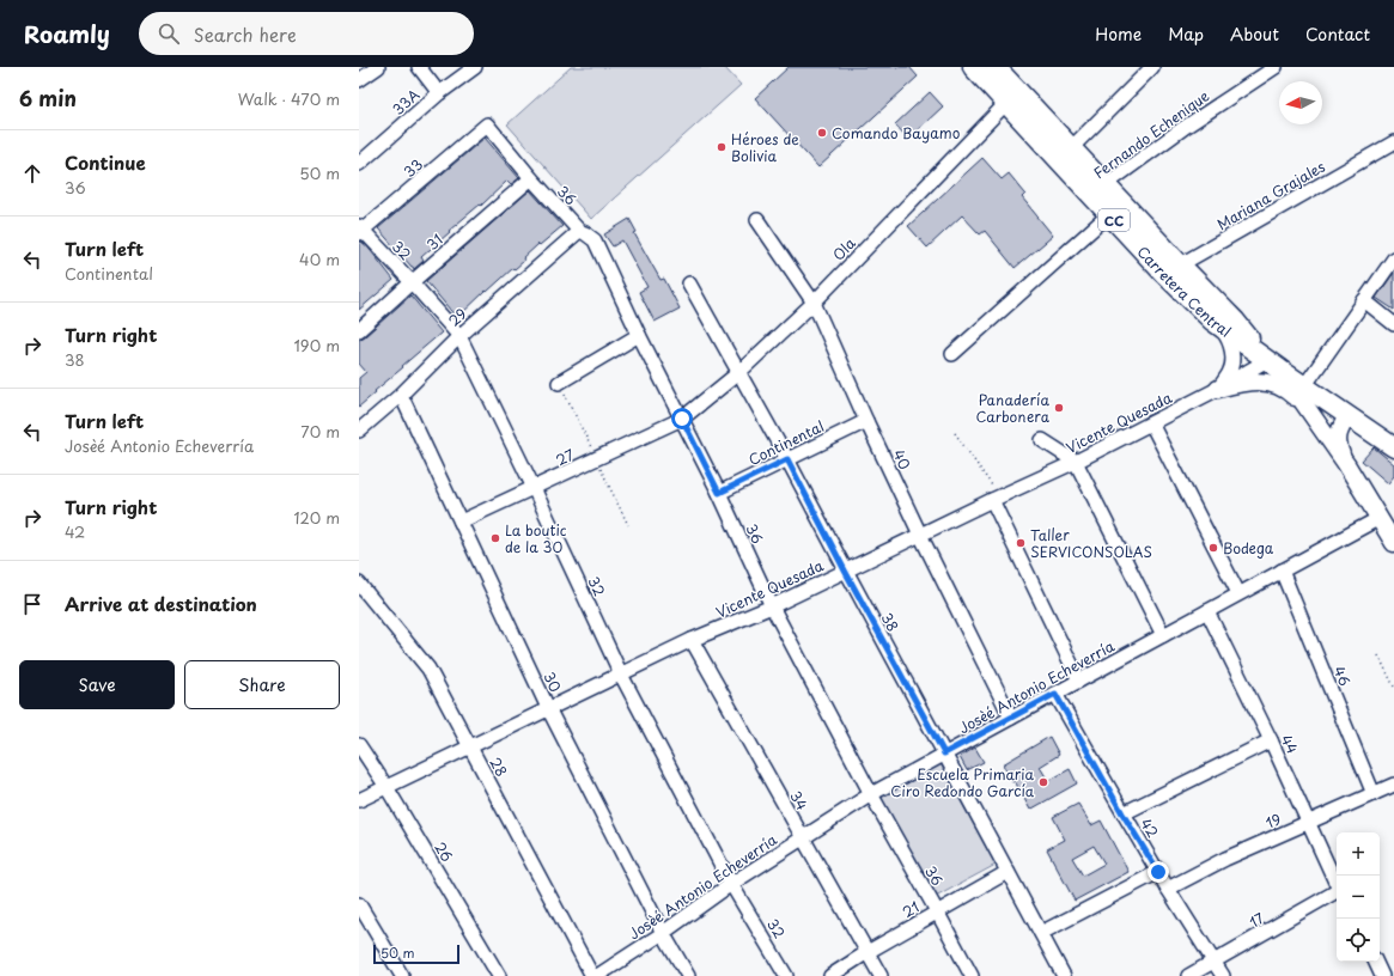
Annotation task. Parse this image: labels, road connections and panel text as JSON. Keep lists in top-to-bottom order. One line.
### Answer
{"streets":{"highway":["CC","Carretera Central"],"street":["33A","Fernando Echenique","33","36","Mariana Grajales","31","Ola","32","29","Vicente Quesada","Continental","27","40","38","46","30","Josèé Antonio Echeverría","44","28","34","19","42","26","21","17"]},"crossings":[["Fernando Echenique","Carretera Central"],["33","36"],["33","32"],["36","31"],["36","Ola"],["36","29"],["36","Vicente Quesada"],["36","Continental"],["36","27"],["36","Josèé Antonio Echeverría"],["36","21"],["Mariana Grajales","Carretera Central"],["31","32"],["Ola","Carretera Central"],["Ola","27"],["Ola","40"],["Ola","38"],["32","29"],["32","Vicente Quesada"],["32","27"],["32","Josèé Antonio Echeverría"],["Carretera Central","Vicente Quesada"],["29","30"],["Vicente Quesada","40"],["Vicente Quesada","38"],["Vicente Quesada","30"],["Vicente Quesada","28"],["Vicente Quesada","34"],["Vicente Quesada","26"],["Continental","40"],["Continental","38"],["27","30"],["40","Josèé Antonio Echeverría"],["38","Josèé Antonio Echeverría"],["38","21"],["46","Josèé Antonio Echeverría"],["46","19"],["30","Josèé Antonio Echeverría"],["Josèé Antonio Echeverría","44"],["Josèé Antonio Echeverría","34"],["Josèé Antonio Echeverría","42"],["44","19"],["34","21"],["19","42"],["42","17"]],"places":["Comando Bayamo","Héroes de Bolivia","Panadería Carbonera","La boutic de la 30","Taller SERVICONSOLAS","Bodega","Escuela Primaria Ciro Redondo García"],"scale_bar":"50 m","north":"left","page":{"header":"Roamly","search":"Search here","nav":["Home","Map","About","Contact"],"heading":["6 min","Walk · 470 m"],"list":[["Continue","36","50 m"],["Turn left","Continental","40 m"],["Turn right","38","190 m"],["Turn left","Josèé Antonio Echeverría","70 m"],["Turn right","42","120 m"],"Arrive at destination"],"buttons":["Save","Share"],"map_buttons":["+","−"],"scale":"50 m"}}
